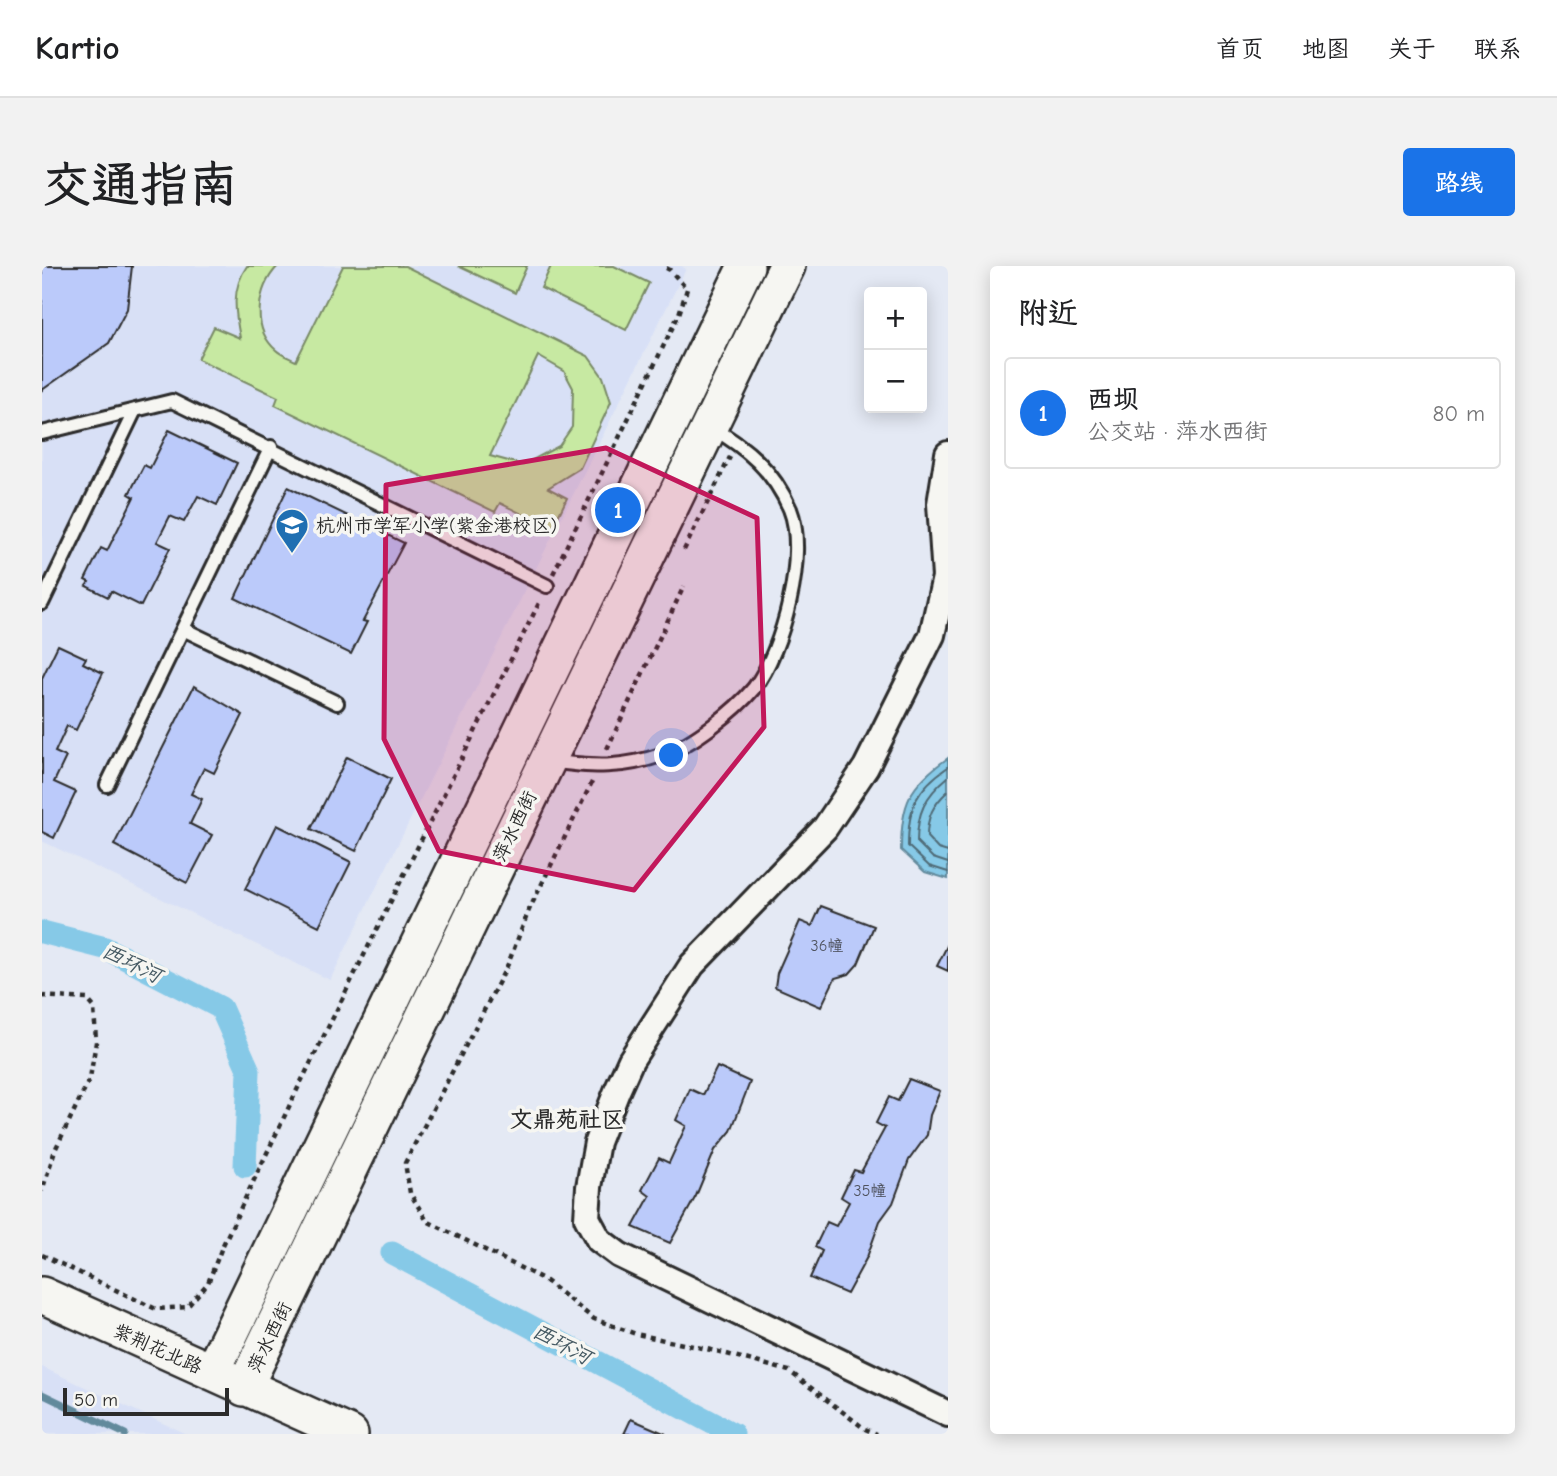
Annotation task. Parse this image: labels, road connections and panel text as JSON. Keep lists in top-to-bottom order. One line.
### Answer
{"streets":{"main road":["萍水西街","紫荆花北路"]},"crossings":[["萍水西街","紫荆花北路"]],"districts":["文鼎苑社区"],"water":["西环河"],"places":{"school or university":["杭州市学军小学(紫金港校区)"]},"house_numbers":["36幢","35幢"],"scale_bar":"50 m","page":{"header":"Kartio","nav":["首页","地图","关于","联系"],"buttons":"路线","title":"交通指南","heading":"附近","map_buttons":["+","−"],"list":[{"mark":"1","name":"西坝","note":"公交站 · 萍水西街","value":"80 m"}],"pins":"1","scale":"50 m"}}
